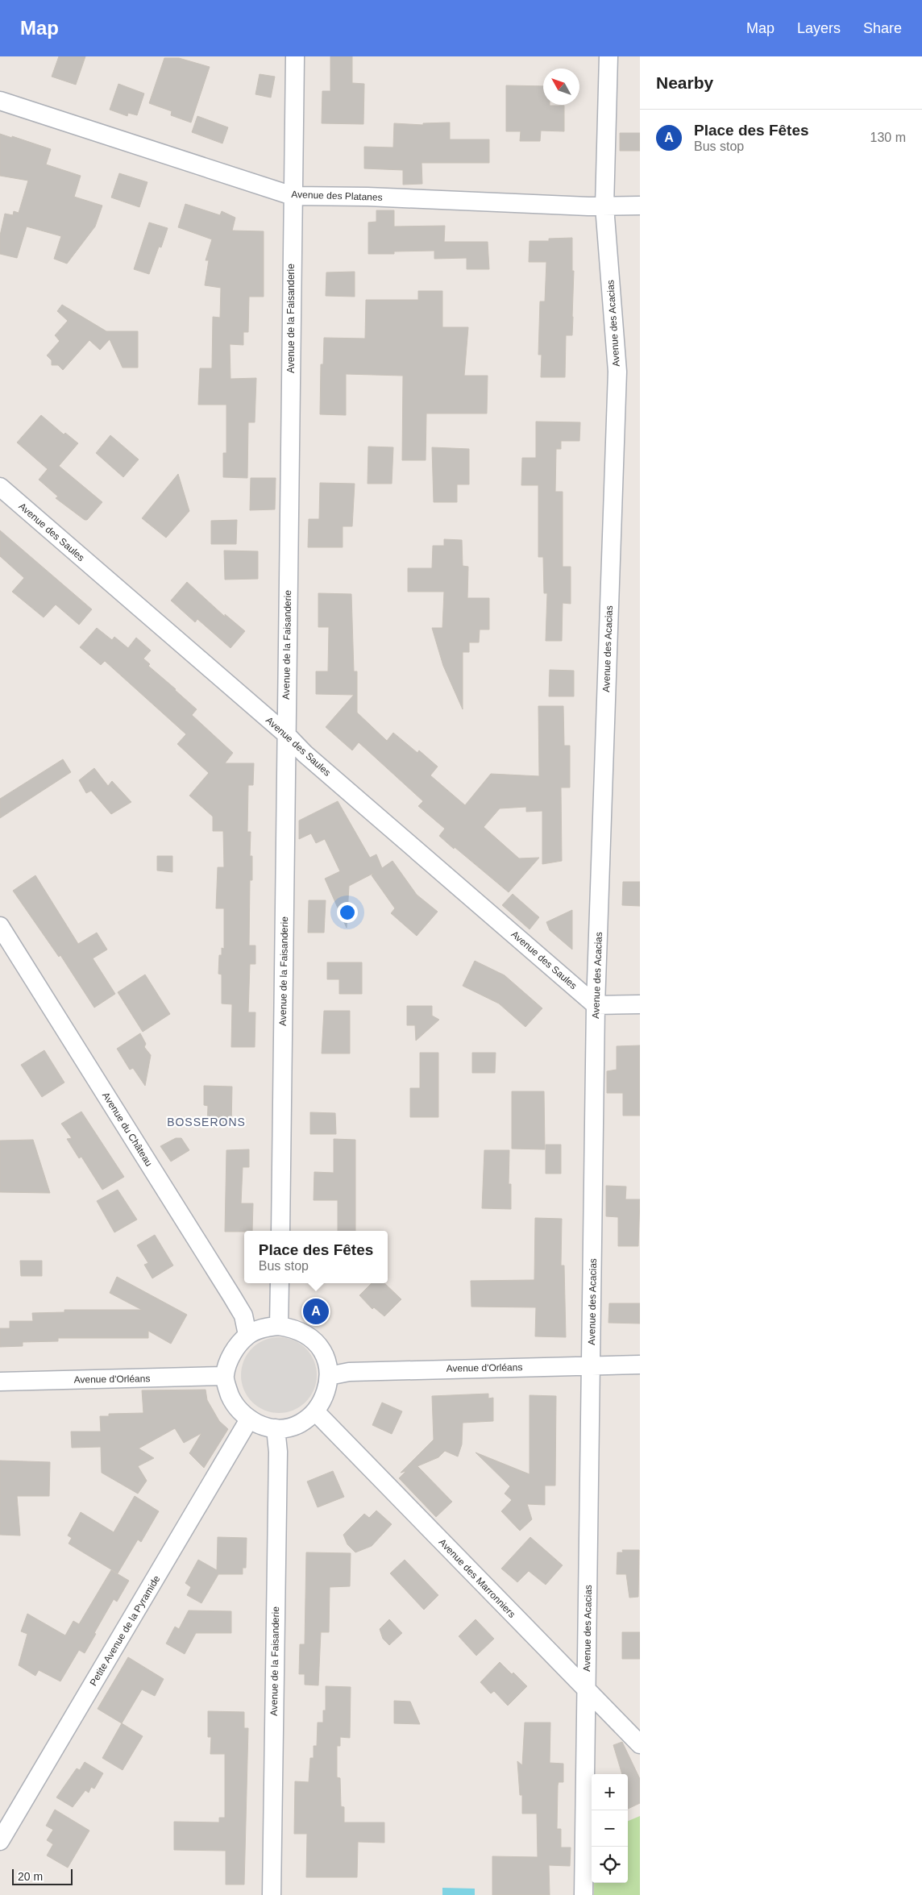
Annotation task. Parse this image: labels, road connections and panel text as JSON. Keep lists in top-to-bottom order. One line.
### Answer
{"streets":{"street":["Avenue des Platanes","Avenue de la Faisanderie","Avenue des Acacias","Avenue des Saules","Avenue du Château","Avenue d'Orléans","Avenue des Marronniers","Petite Avenue de la Pyramide"]},"crossings":[["Avenue des Platanes","Avenue de la Faisanderie"],["Avenue des Platanes","Avenue des Acacias"],["Avenue de la Faisanderie","Avenue des Saules"],["Avenue de la Faisanderie","Avenue du Château"],["Avenue de la Faisanderie","Avenue d'Orléans"],["Avenue de la Faisanderie","Avenue des Marronniers"],["Avenue de la Faisanderie","Petite Avenue de la Pyramide"],["Avenue des Acacias","Avenue des Saules"],["Avenue des Acacias","Avenue d'Orléans"],["Avenue des Acacias","Avenue des Marronniers"],["Avenue du Château","Avenue d'Orléans"],["Avenue du Château","Avenue des Marronniers"],["Avenue du Château","Petite Avenue de la Pyramide"],["Avenue d'Orléans","Avenue des Marronniers"],["Avenue d'Orléans","Petite Avenue de la Pyramide"],["Avenue des Marronniers","Petite Avenue de la Pyramide"]],"districts":["BOSSERONS"],"scale_bar":"20 m","north":"top left","page":{"header":"Map","nav":["Map","Layers","Share"],"heading":"Nearby","list":[{"mark":"A","name":"Place des Fêtes","note":"Bus stop","value":"130 m"}],"popup":["Place des Fêtes","Bus stop"],"pins":"A","map_buttons":["+","−"],"scale":"20 m"}}
